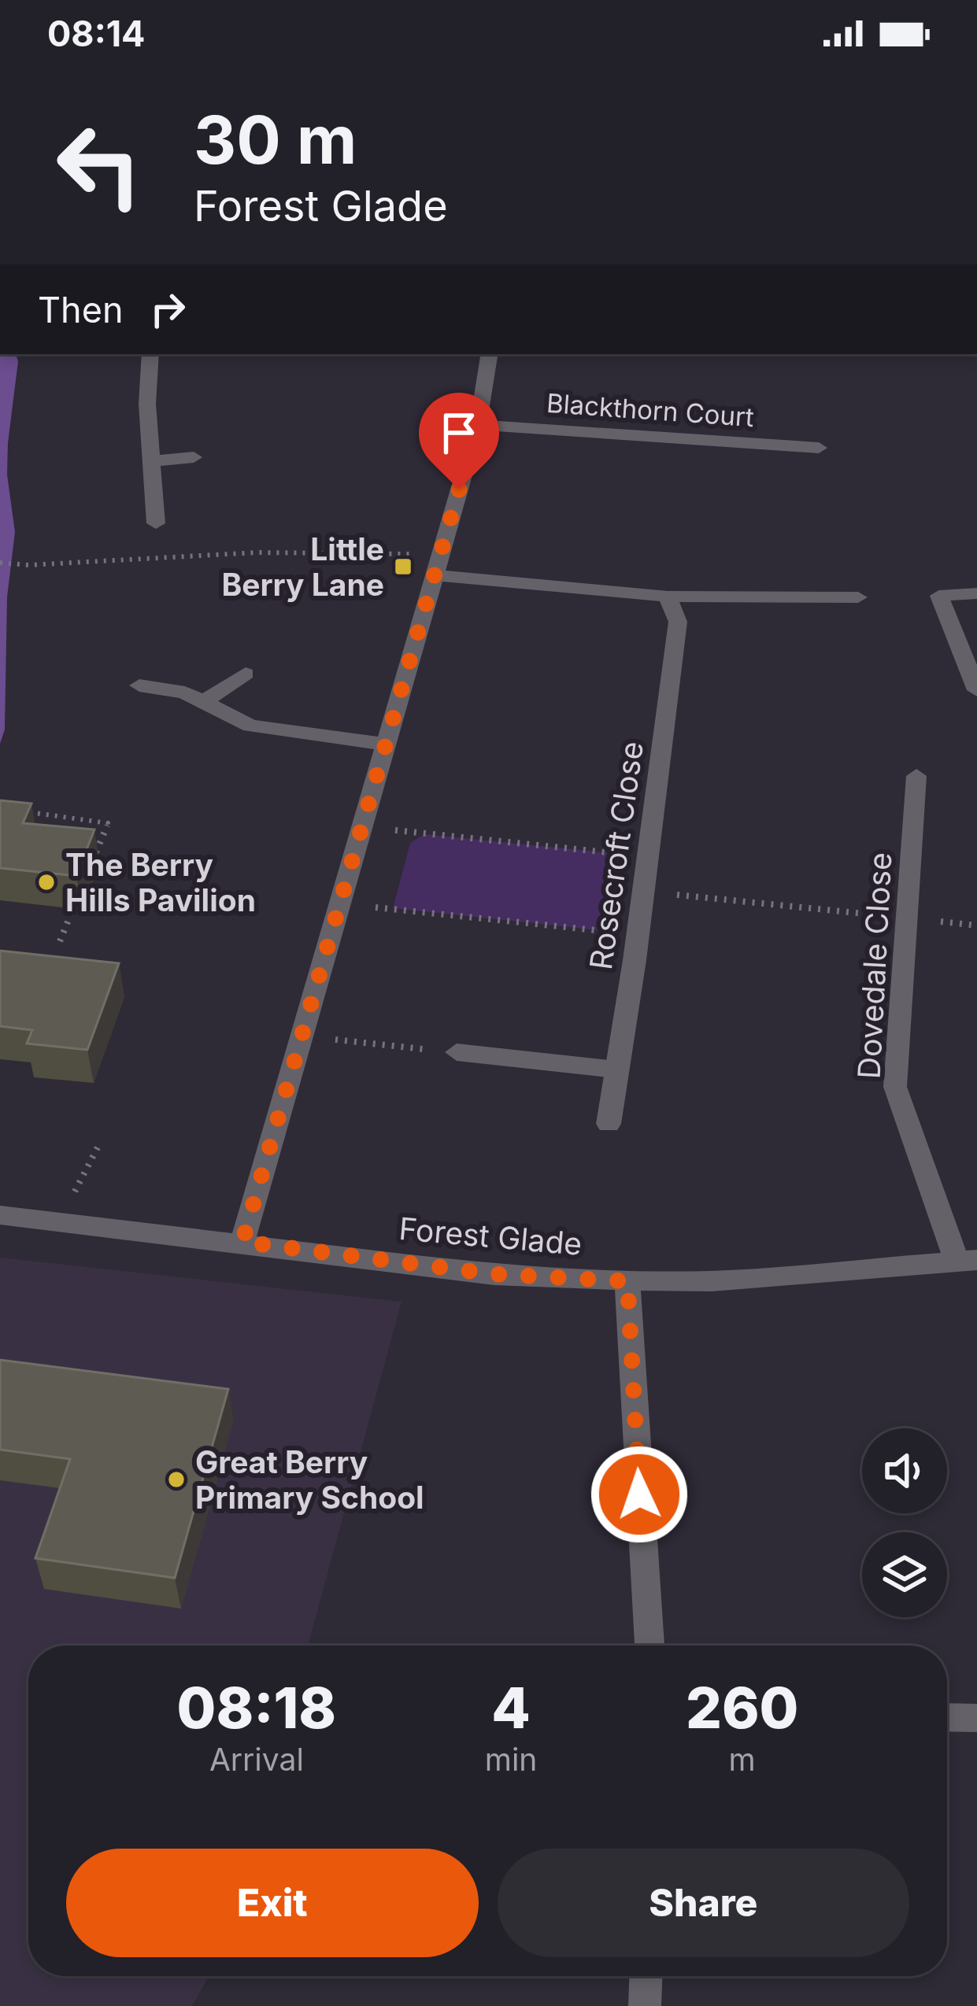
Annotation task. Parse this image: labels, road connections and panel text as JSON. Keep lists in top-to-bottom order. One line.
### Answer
{"streets":{"street":["Blackthorn Court","Rosecroft Close","Dovedale Close","Forest Glade"]},"crossings":[["Dovedale Close","Forest Glade"]],"places":{"transit":["Little Berry Lane"],"other":["The Berry Hills Pavilion","Great Berry Primary School"]},"page":{"status":"08:14","turn":["30 m","Forest Glade"],"then":"Then","eta":["08:18","Arrival","4","min","260","m"],"buttons":["Exit","Share"]}}
